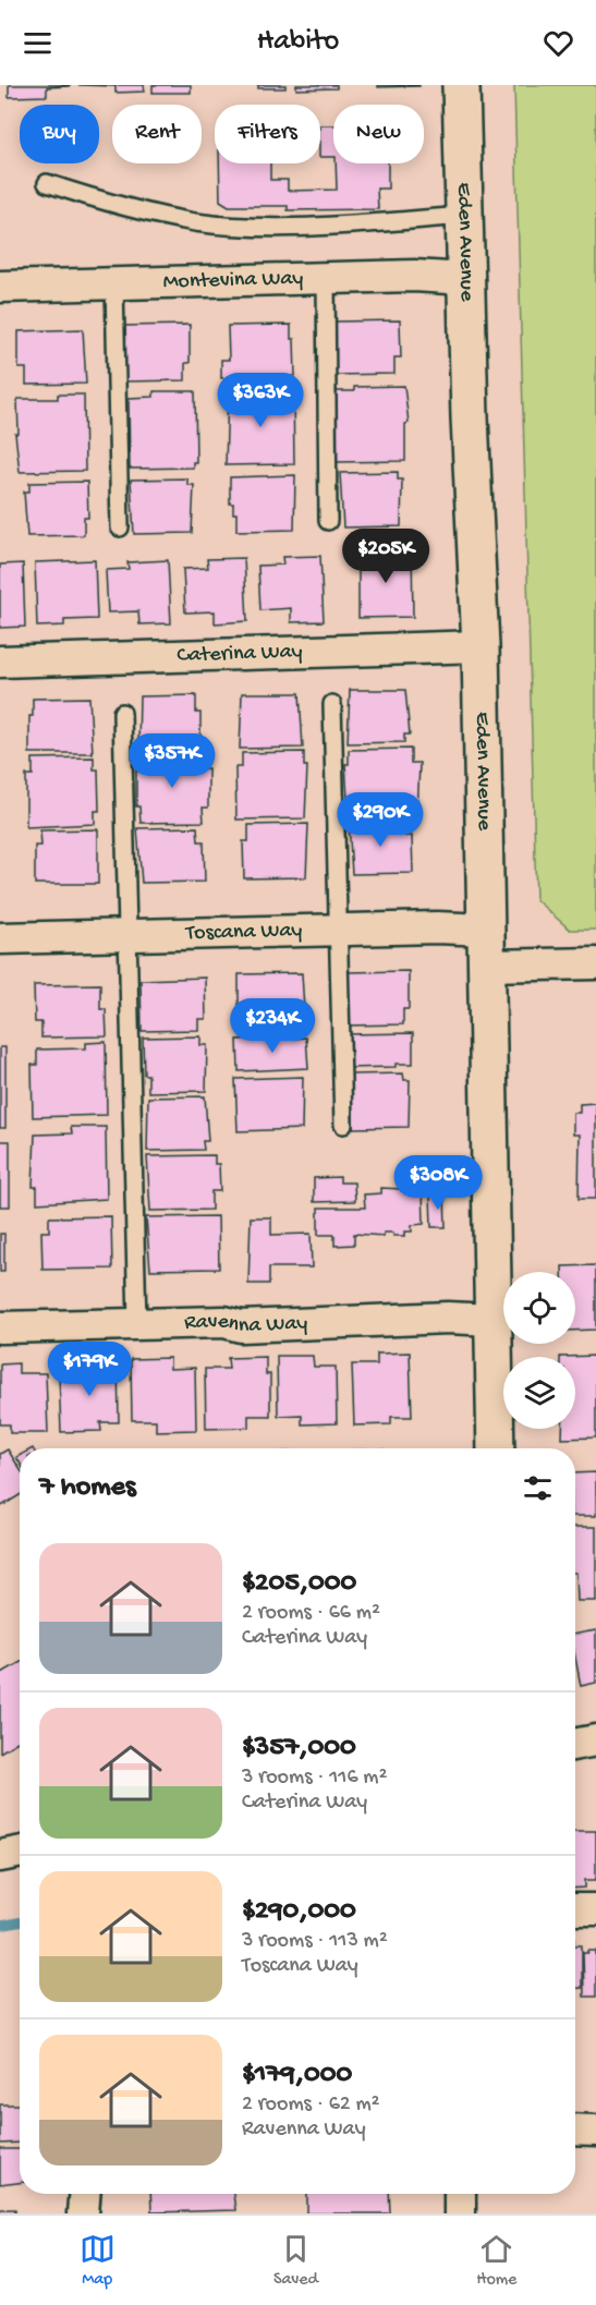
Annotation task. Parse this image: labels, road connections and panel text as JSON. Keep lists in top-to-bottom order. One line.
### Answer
{"streets":{"street":["Eden Avenue","Montevina Way","Caterina Way","Toscana Way","Ravenna Way"]},"crossings":[["Eden Avenue","Montevina Way"],["Eden Avenue","Caterina Way"],["Eden Avenue","Toscana Way"],["Eden Avenue","Ravenna Way"]],"page":{"header":"Habito","chip":["Buy","Rent","Filters","New"],"price":["$363K","$205K","$357K","$290K","$234K","$308K","$179K"],"heading":"7 homes","list":[{"name":"$205,000","note":"2 rooms · 66 m² · Caterina Way"},{"name":"$357,000","note":"3 rooms · 116 m² · Caterina Way"},{"name":"$290,000","note":"3 rooms · 113 m² · Toscana Way"},{"name":"$179,000","note":"2 rooms · 62 m² · Ravenna Way"}],"tabs":["Map","Saved","Home"]}}
